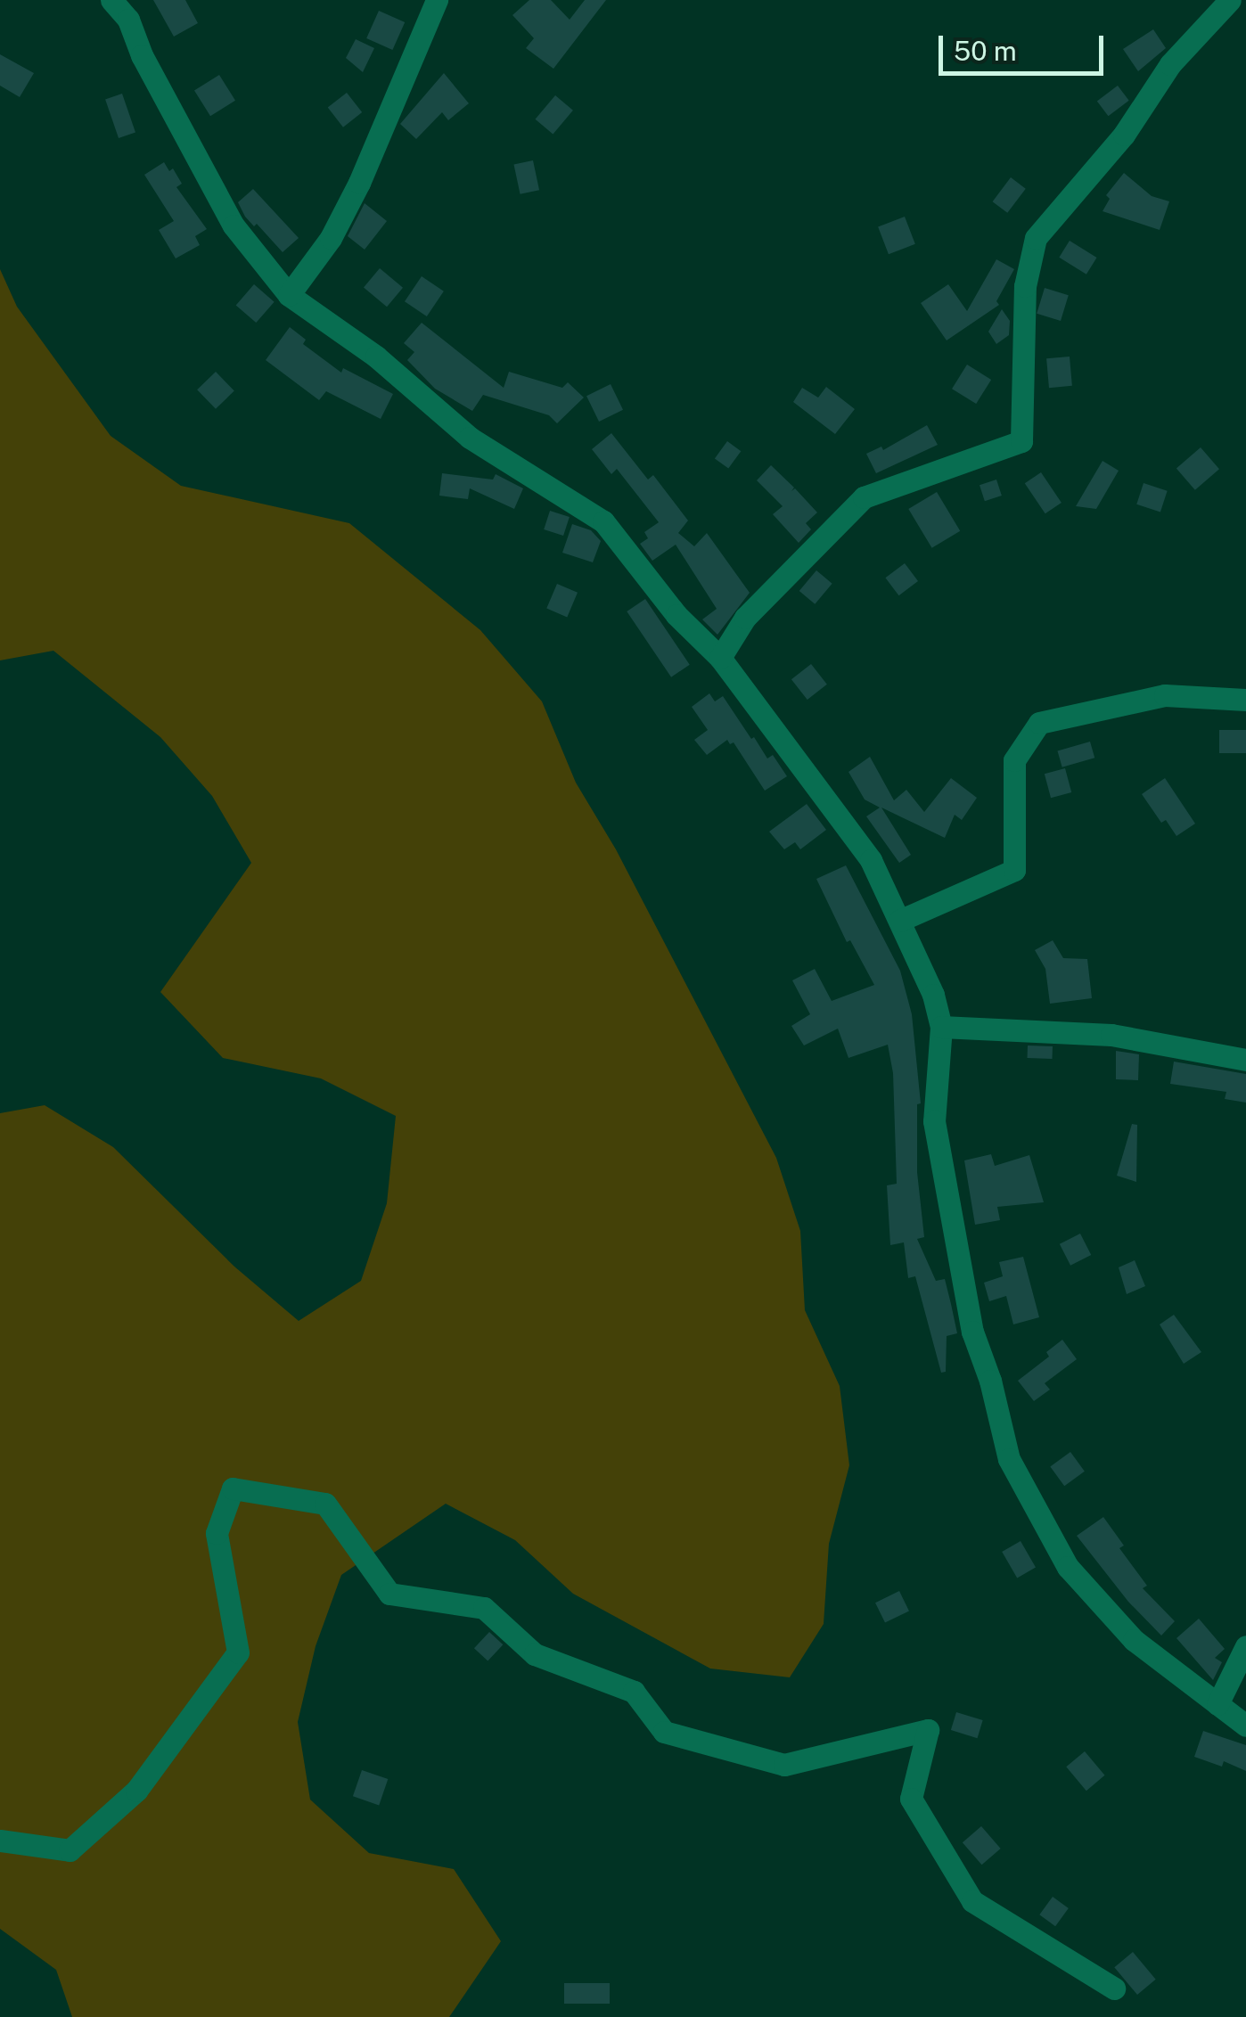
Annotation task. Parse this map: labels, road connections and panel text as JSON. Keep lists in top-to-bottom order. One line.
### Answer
{"scale_bar":"50 m"}
